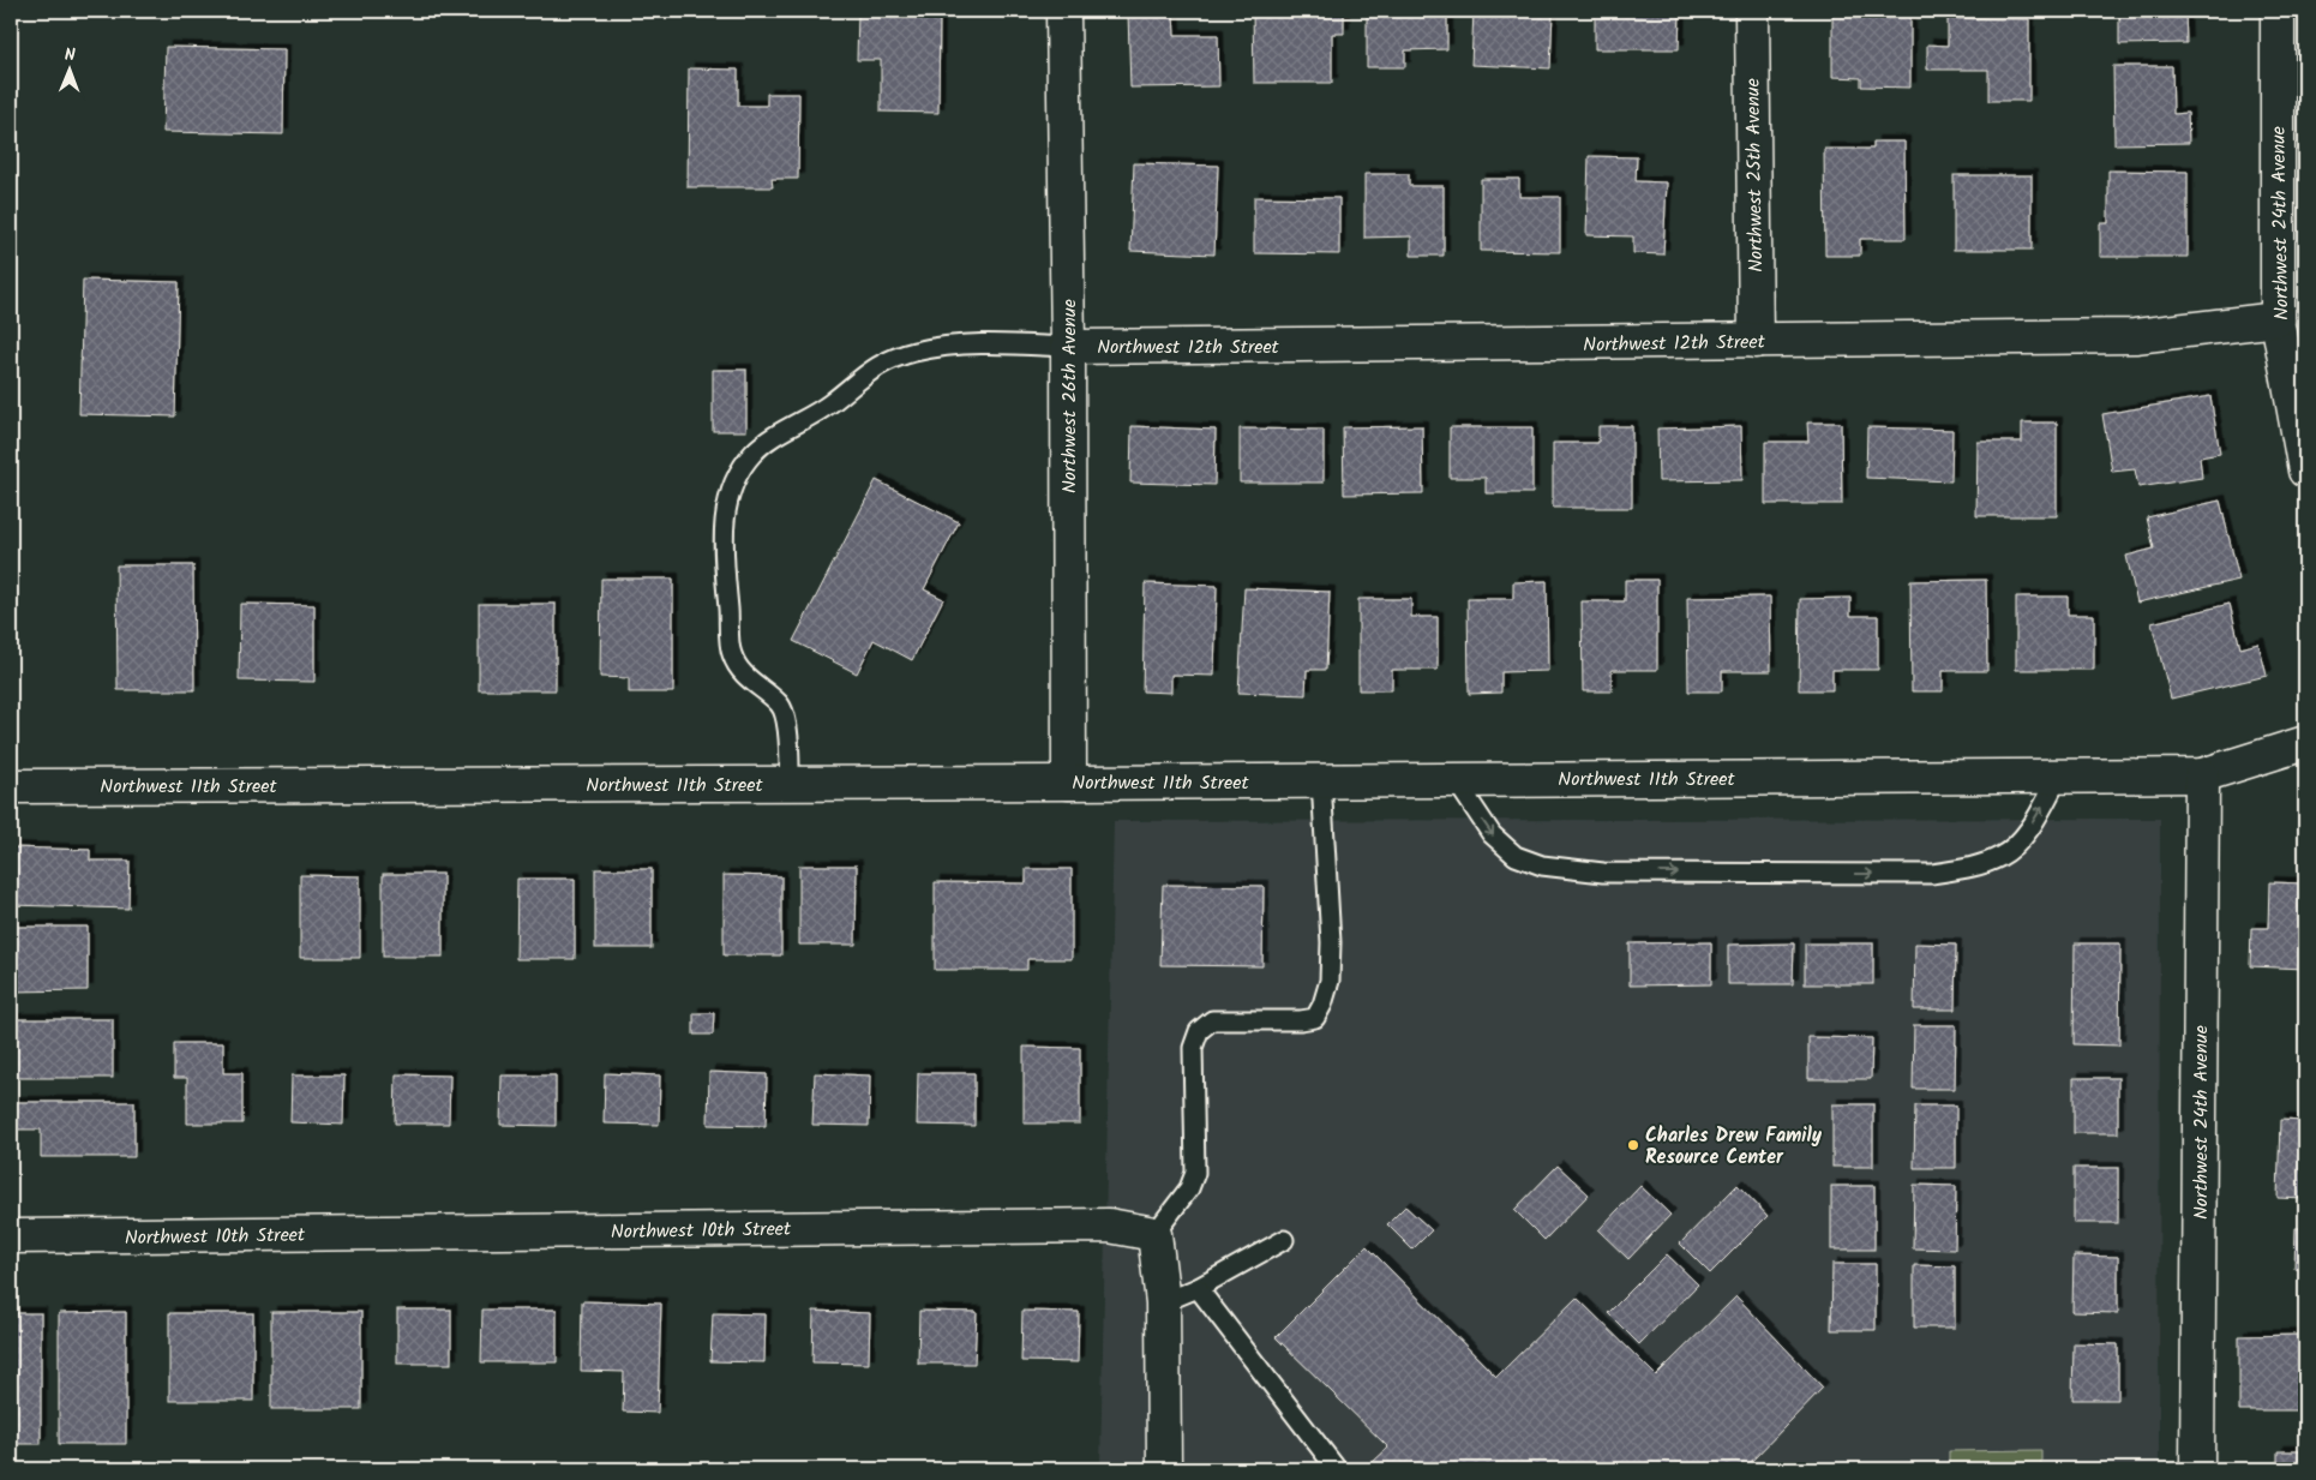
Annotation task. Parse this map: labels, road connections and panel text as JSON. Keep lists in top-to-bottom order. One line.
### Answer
{"streets":{"street":["Northwest 25th Avenue","Northwest 24th Avenue","Northwest 12th Street","Northwest 26th Avenue","Northwest 11th Street","Northwest 10th Street"]},"crossings":[["Northwest 25th Avenue","Northwest 12th Street"],["Northwest 24th Avenue","Northwest 12th Street"],["Northwest 24th Avenue","Northwest 11th Street"],["Northwest 12th Street","Northwest 26th Avenue"],["Northwest 26th Avenue","Northwest 11th Street"]],"places":["Charles Drew Family Resource Center"],"north":"top"}
